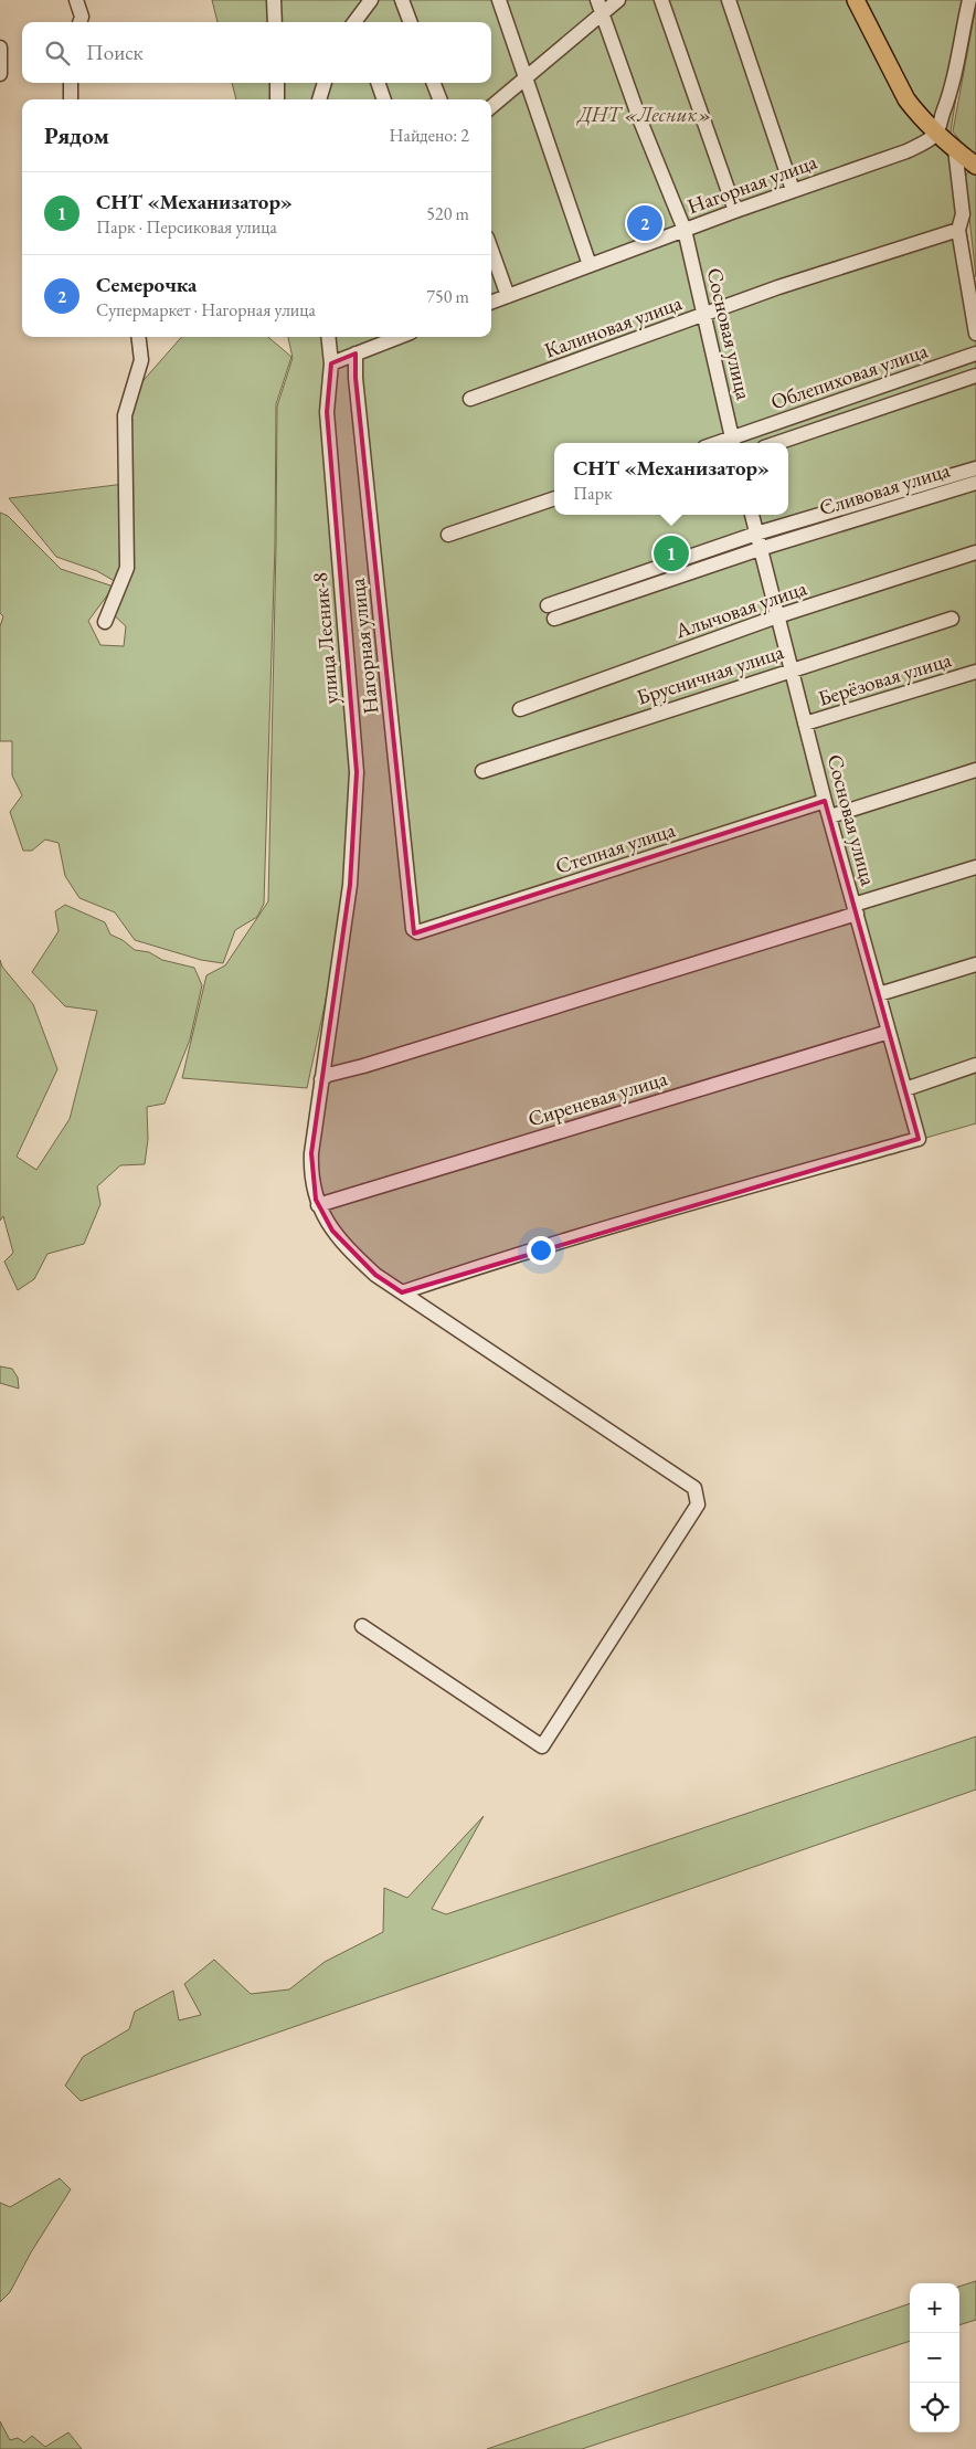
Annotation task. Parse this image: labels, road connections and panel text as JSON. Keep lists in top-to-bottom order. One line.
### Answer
{"streets":{"street":["Нагорная улица","Калиновая улица","Сосновая улица","Облепиховая улица","Сливовая улица","Алычовая улица","улица Лесник-8","Брусничная улица","Берёзовая улица","Степная улица","Сиреневая улица"]},"crossings":[["Нагорная улица","Сосновая улица"],["Нагорная улица","Степная улица"],["Калиновая улица","Сосновая улица"],["Сосновая улица","Облепиховая улица"],["Сосновая улица","Сливовая улица"],["Сосновая улица","Алычовая улица"],["Сосновая улица","улица Лесник-8"],["Сосновая улица","Брусничная улица"],["Сосновая улица","Берёзовая улица"],["Сосновая улица","Степная улица"],["Сосновая улица","Сиреневая улица"],["улица Лесник-8","Сиреневая улица"]],"parks":["ДНТ «Лесник»"],"page":{"search":"Поиск","heading":["Рядом","Найдено: 2"],"list":[{"mark":"1","name":"СНТ «Механизатор»","note":"Парк · Персиковая улица","value":"520 m"},{"mark":"2","name":"Семерочка","note":"Супермаркет · Нагорная улица","value":"750 m"}],"pins":["2","1"],"popup":["СНТ «Механизатор»","Парк"],"map_buttons":["+","−"]}}
